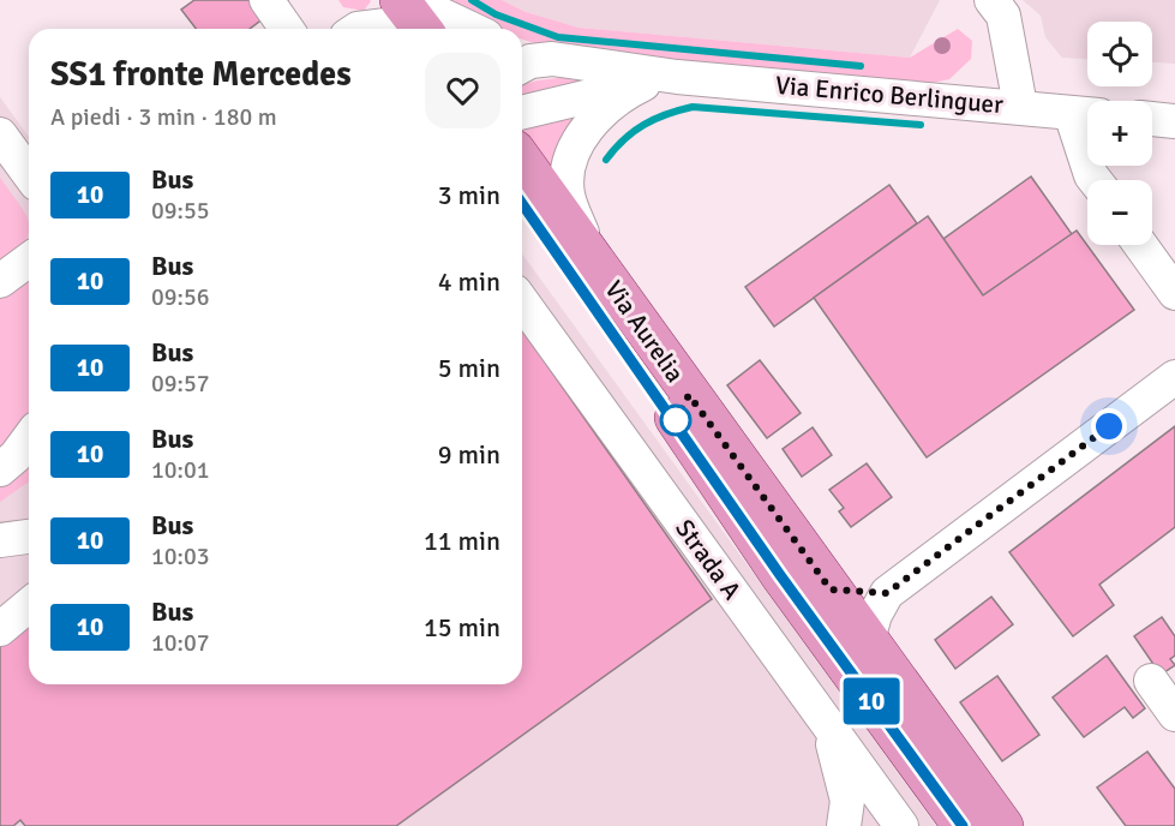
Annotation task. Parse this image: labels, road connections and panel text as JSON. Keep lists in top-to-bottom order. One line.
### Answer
{"streets":{"main road":["Via Aurelia"],"street":["Via Enrico Berlinguer","Strada A"]},"crossings":[["Via Enrico Berlinguer","Via Aurelia"]],"lines":["bus line 10"],"page":{"on_map":"10","map_buttons":["+","−"],"heading":["SS1 fronte Mercedes","A piedi · 3 min · 180 m"],"list":[{"mark":"10","name":"Bus","note":"09:55","value":"3 min"},{"mark":"10","name":"Bus","note":"09:56","value":"4 min"},{"mark":"10","name":"Bus","note":"09:57","value":"5 min"},{"mark":"10","name":"Bus","note":"10:01","value":"9 min"},{"mark":"10","name":"Bus","note":"10:03","value":"11 min"},{"mark":"10","name":"Bus","note":"10:07","value":"15 min"}]}}
